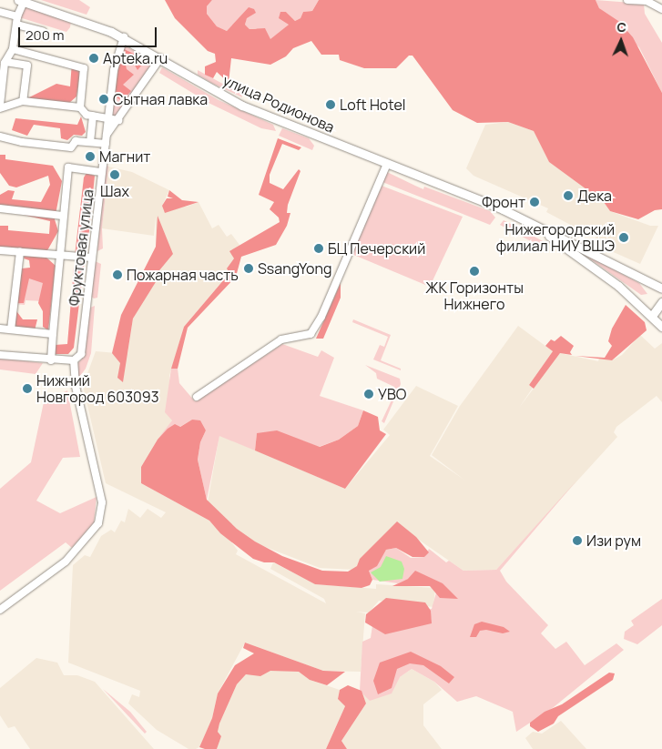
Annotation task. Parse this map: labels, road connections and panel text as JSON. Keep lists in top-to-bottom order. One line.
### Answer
{"streets":{"main road":["улица Родионова"],"street":["Фруктовая улица"]},"crossings":[["улица Родионова","Фруктовая улица"]],"places":["Apteka.ru","Сытная лавка","Loft Hotel","Магнит","Шах","Дека","Фронт","Нижегородский филиал НИУ ВШЭ","БЦ Печерский","SsangYong","ЖК Горизонты Нижнего","Пожарная часть","Нижний Новгород 603093","УВО","Изи рум"],"scale_bar":"200 m","north":"top"}
